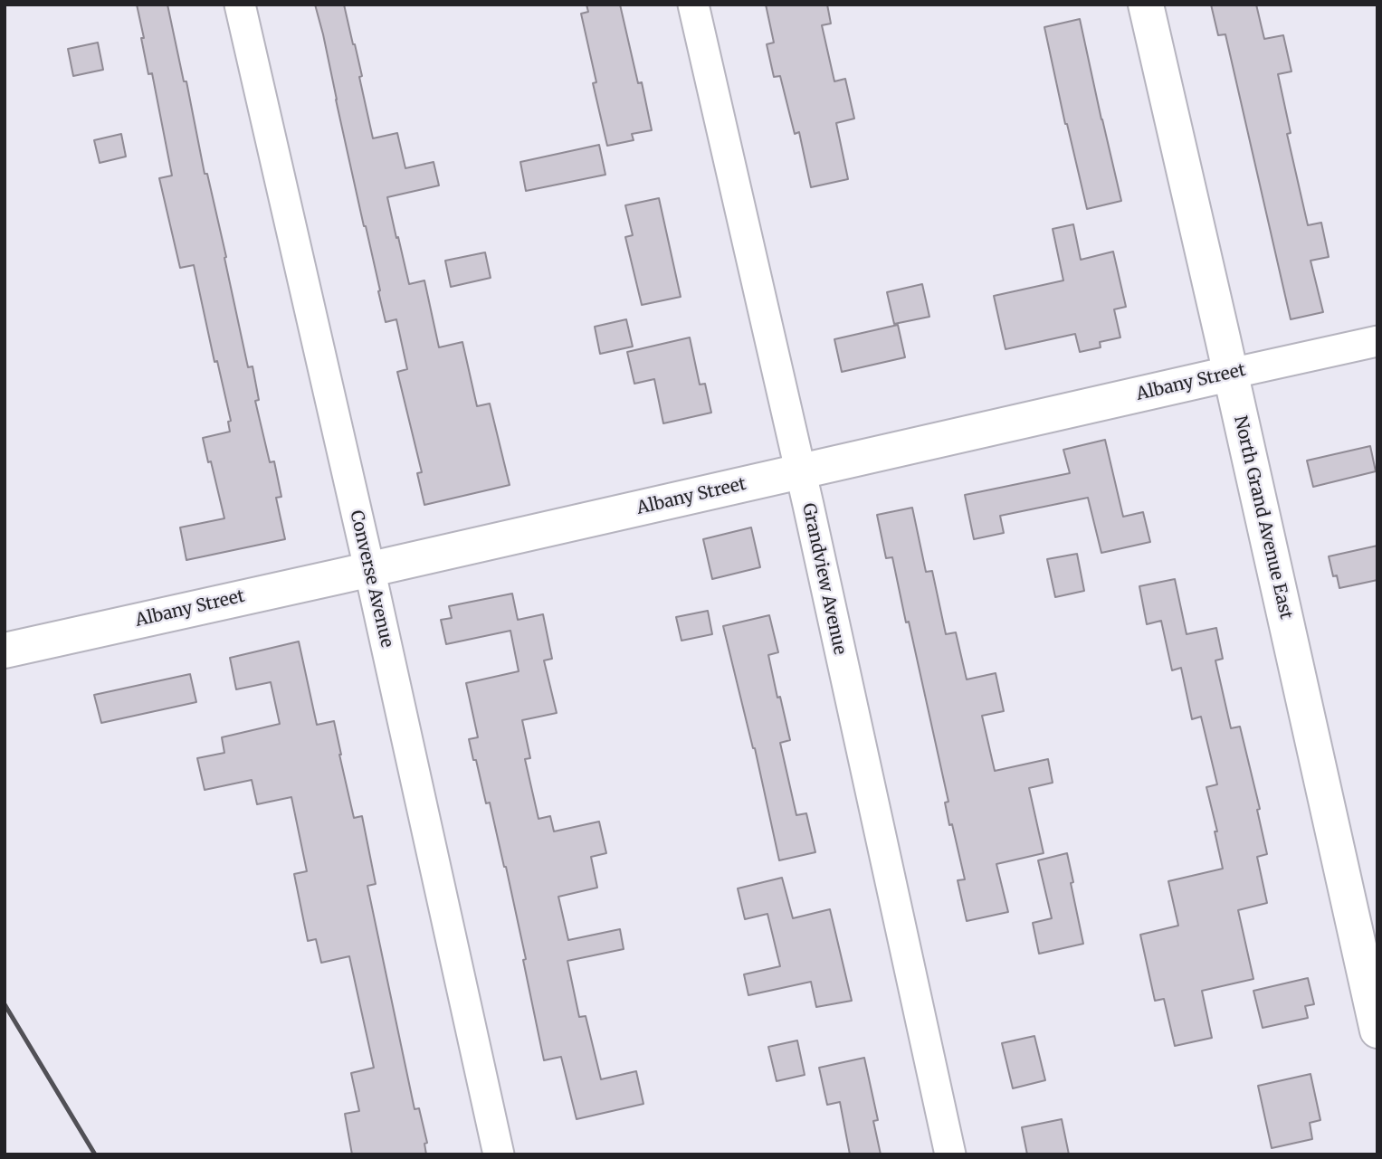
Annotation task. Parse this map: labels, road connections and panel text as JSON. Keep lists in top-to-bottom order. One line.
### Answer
{"streets":{"street":["Albany Street","North Grand Avenue East","Converse Avenue","Grandview Avenue"]},"crossings":[["Albany Street","North Grand Avenue East"],["Albany Street","Converse Avenue"],["Albany Street","Grandview Avenue"]]}
